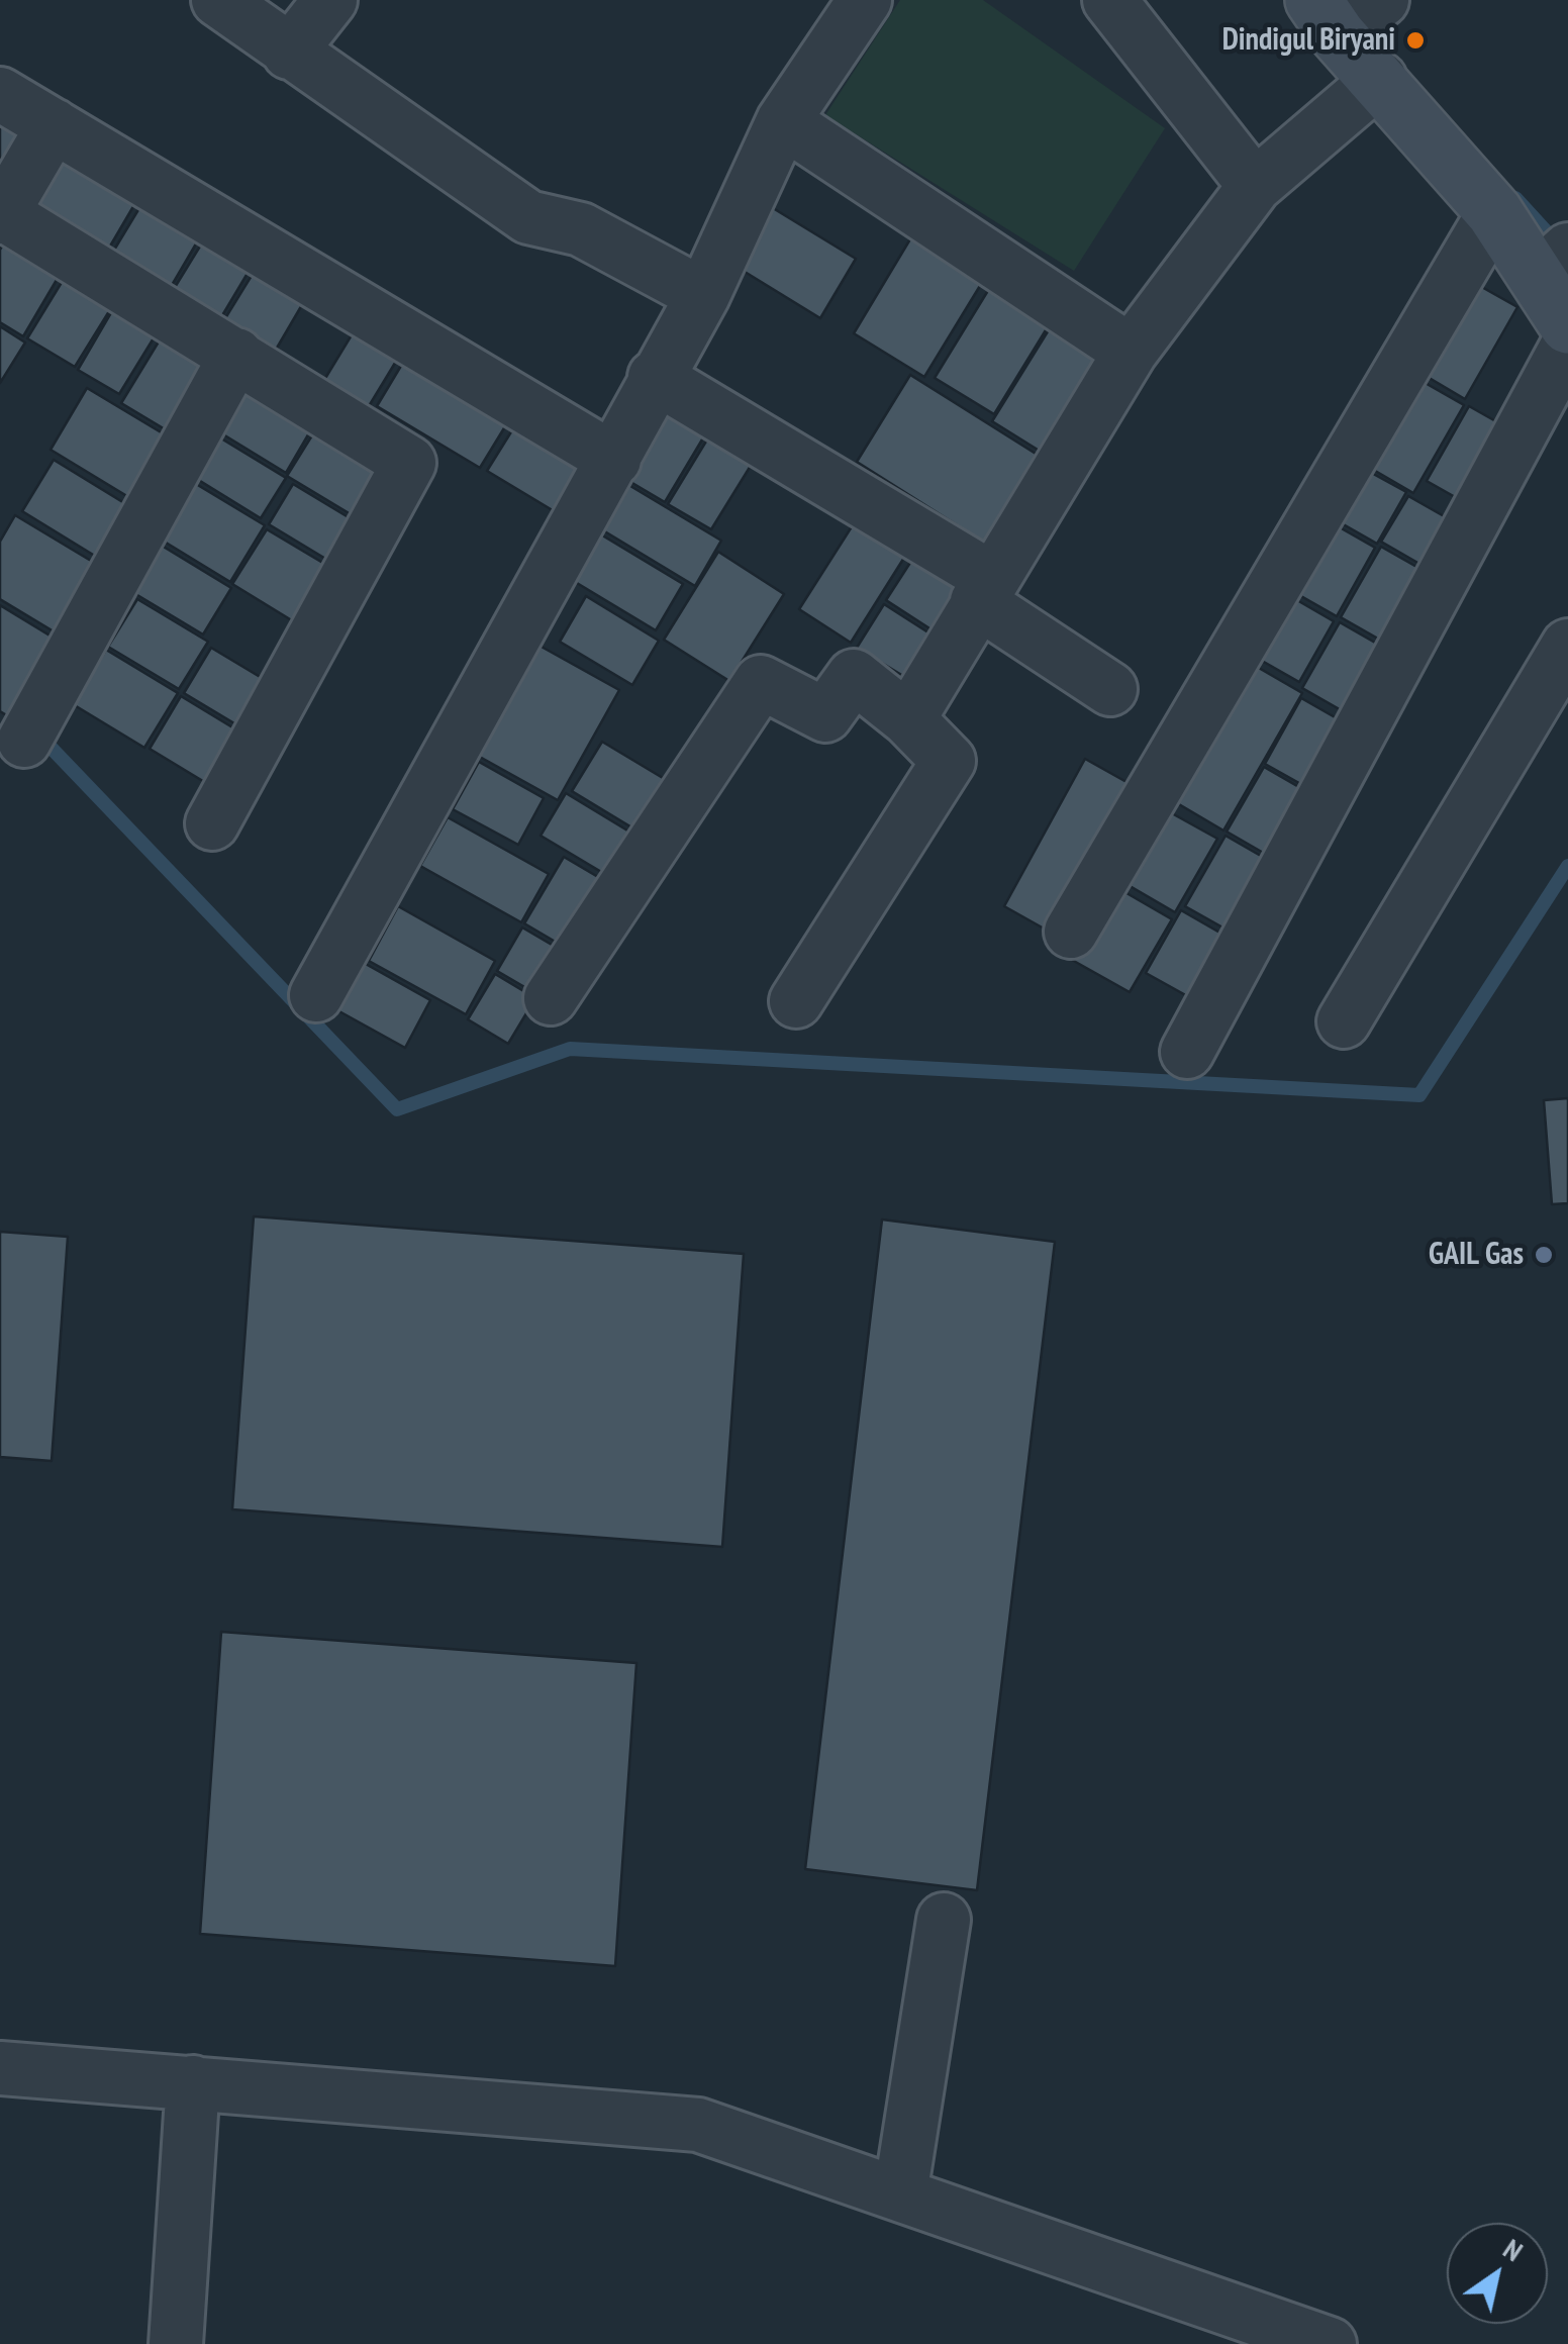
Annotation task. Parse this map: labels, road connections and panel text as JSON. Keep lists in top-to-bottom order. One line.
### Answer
{"places":["Dindigul Biryani","GAIL Gas"],"north":"top right"}
